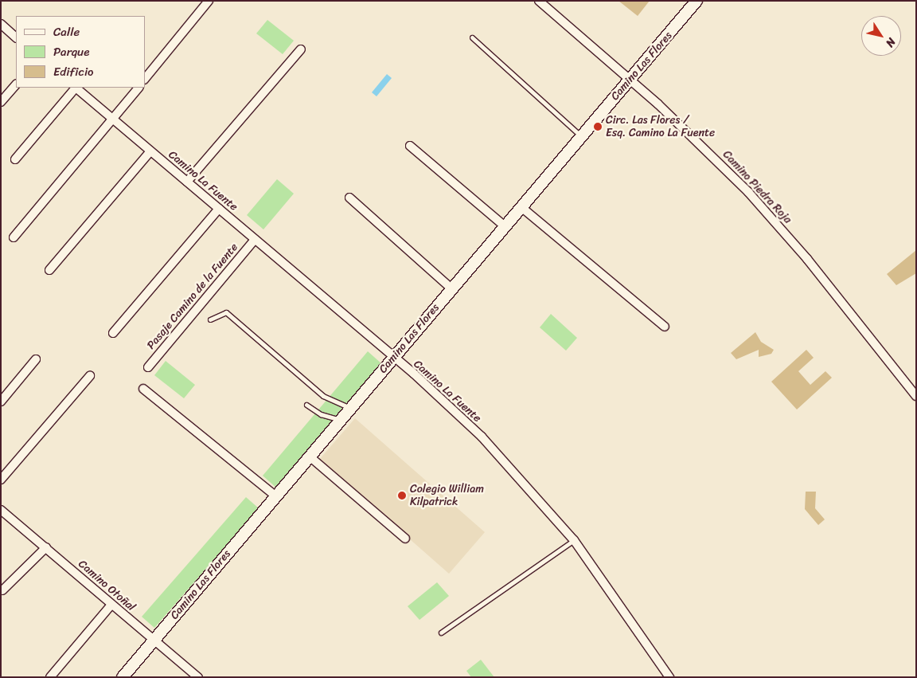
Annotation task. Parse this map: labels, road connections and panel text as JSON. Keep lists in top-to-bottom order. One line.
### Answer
{"streets":{"street":["Camino Las Flores","Camino La Fuente","Camino Piedra Roja","Pasaje Camino de la Fuente","Camino Otoñal"]},"crossings":[["Camino Las Flores","Camino La Fuente"],["Camino Las Flores","Camino Piedra Roja"],["Camino Las Flores","Camino Otoñal"],["Camino La Fuente","Pasaje Camino de la Fuente"]],"places":["Circ. Las Flores / Esq. Camino La Fuente","Colegio William Kilpatrick"],"legend":["Calle","Parque","Edificio"],"north":"bottom right"}
